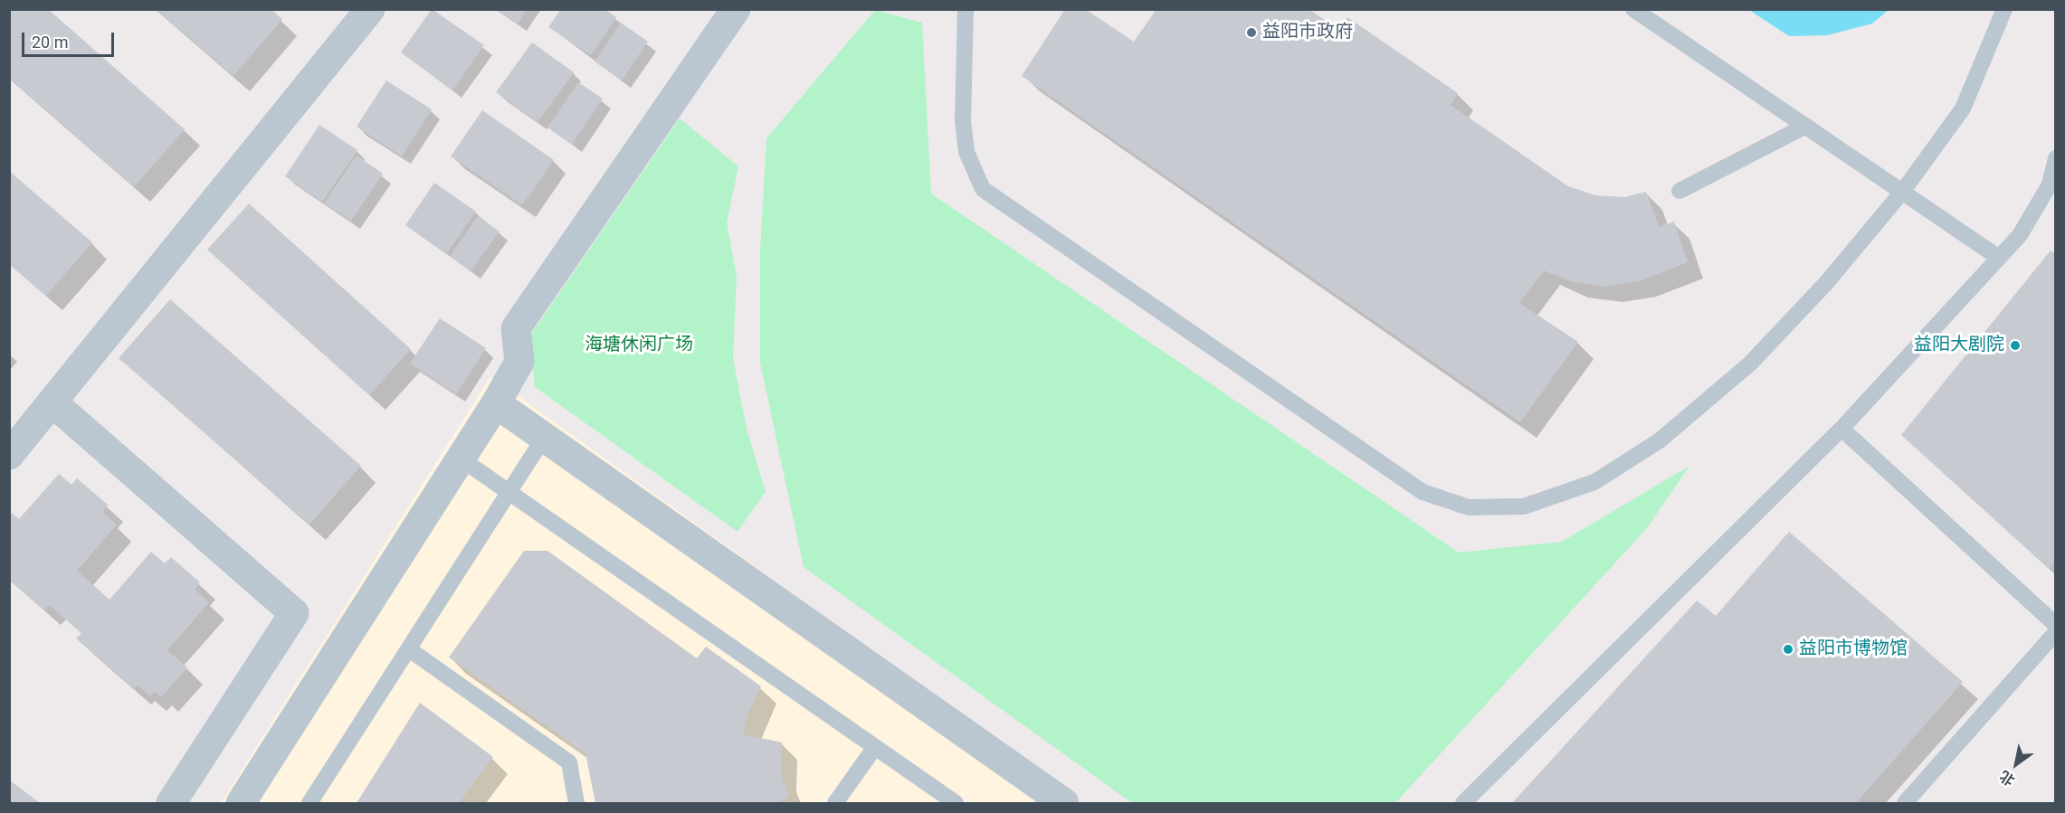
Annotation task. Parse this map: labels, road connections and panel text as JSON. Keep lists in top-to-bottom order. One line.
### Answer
{"parks":["海塘休闲广场"],"places":["益阳市政府","益阳大剧院","益阳市博物馆"],"scale_bar":"20 m","north":"bottom left"}
